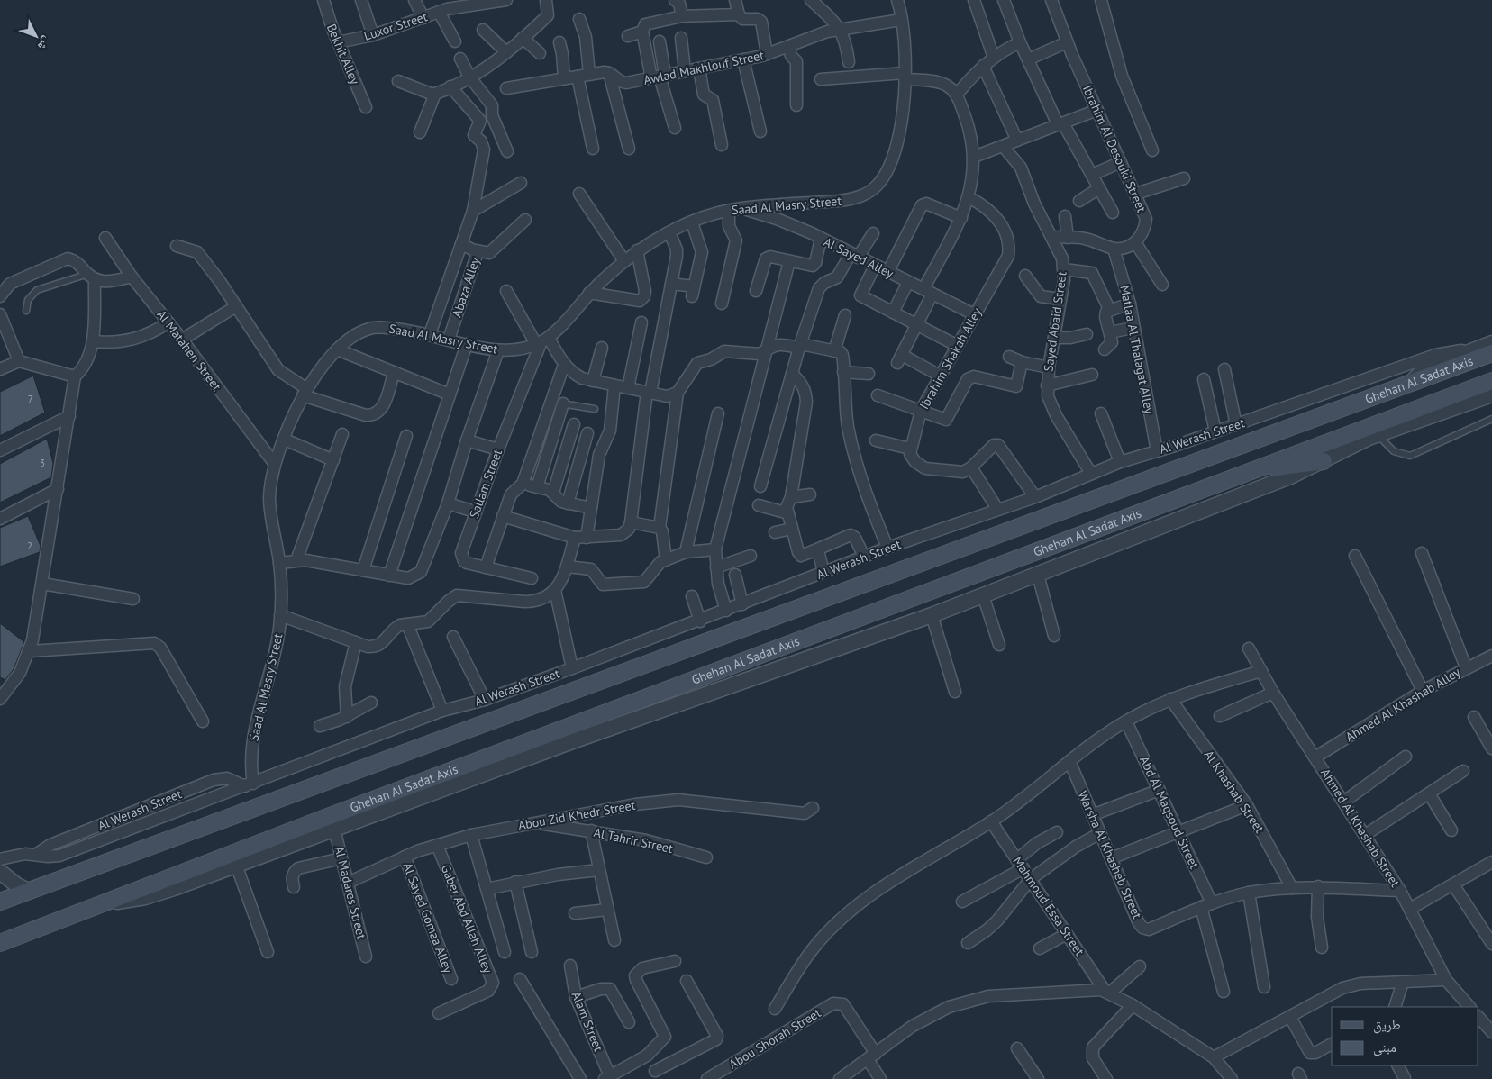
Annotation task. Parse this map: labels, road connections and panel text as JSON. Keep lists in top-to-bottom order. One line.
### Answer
{"streets":{"main road":["Ghehan Al Sadat Axis"],"street":["Luxor Street","Bekhit Alley","Awlad Makhlouf Street","Ibrahim Al Desouki Street","Saad Al Masry Street","Al Sayed Alley","Abaza Alley","Sayed Abaid Street","Matlaa Al Thalagat Alley","Al Matahen Street","Ibrahim Shakah Alley","Al Werash Street","Sallam Street","Ahmed Al Khashab Alley","Al Khashab Street","Abd Al Maqsoud Street","Abou Zid Khedr Street","Ahmed Al Khashab Street","Al Tahrir Street","Warsha Al Khasheb Street","Al Madares Street","Mahmoud Essa Street","Al Sayed Gomaa Alley","Gaber Abd Allah Alley","Alam Street","Abou Shorah Street"]},"crossings":[["Luxor Street","Bekhit Alley"],["Awlad Makhlouf Street","Saad Al Masry Street"],["Saad Al Masry Street","Al Sayed Alley"],["Saad Al Masry Street","Abaza Alley"],["Saad Al Masry Street","Al Matahen Street"],["Saad Al Masry Street","Al Werash Street"],["Saad Al Masry Street","Sallam Street"],["Al Sayed Alley","Ibrahim Shakah Alley"],["Sayed Abaid Street","Al Werash Street"],["Matlaa Al Thalagat Alley","Al Werash Street"],["Ghehan Al Sadat Axis","Al Werash Street"],["Ahmed Al Khashab Alley","Ahmed Al Khashab Street"],["Al Khashab Street","Warsha Al Khasheb Street"],["Abd Al Maqsoud Street","Warsha Al Khasheb Street"],["Abou Zid Khedr Street","Al Tahrir Street"],["Abou Zid Khedr Street","Al Madares Street"],["Abou Zid Khedr Street","Al Sayed Gomaa Alley"],["Abou Zid Khedr Street","Gaber Abd Allah Alley"],["Ahmed Al Khashab Street","Warsha Al Khasheb Street"]],"house_numbers":["7","3","2"],"legend":["طريق","مبنى"],"north":"bottom right"}
